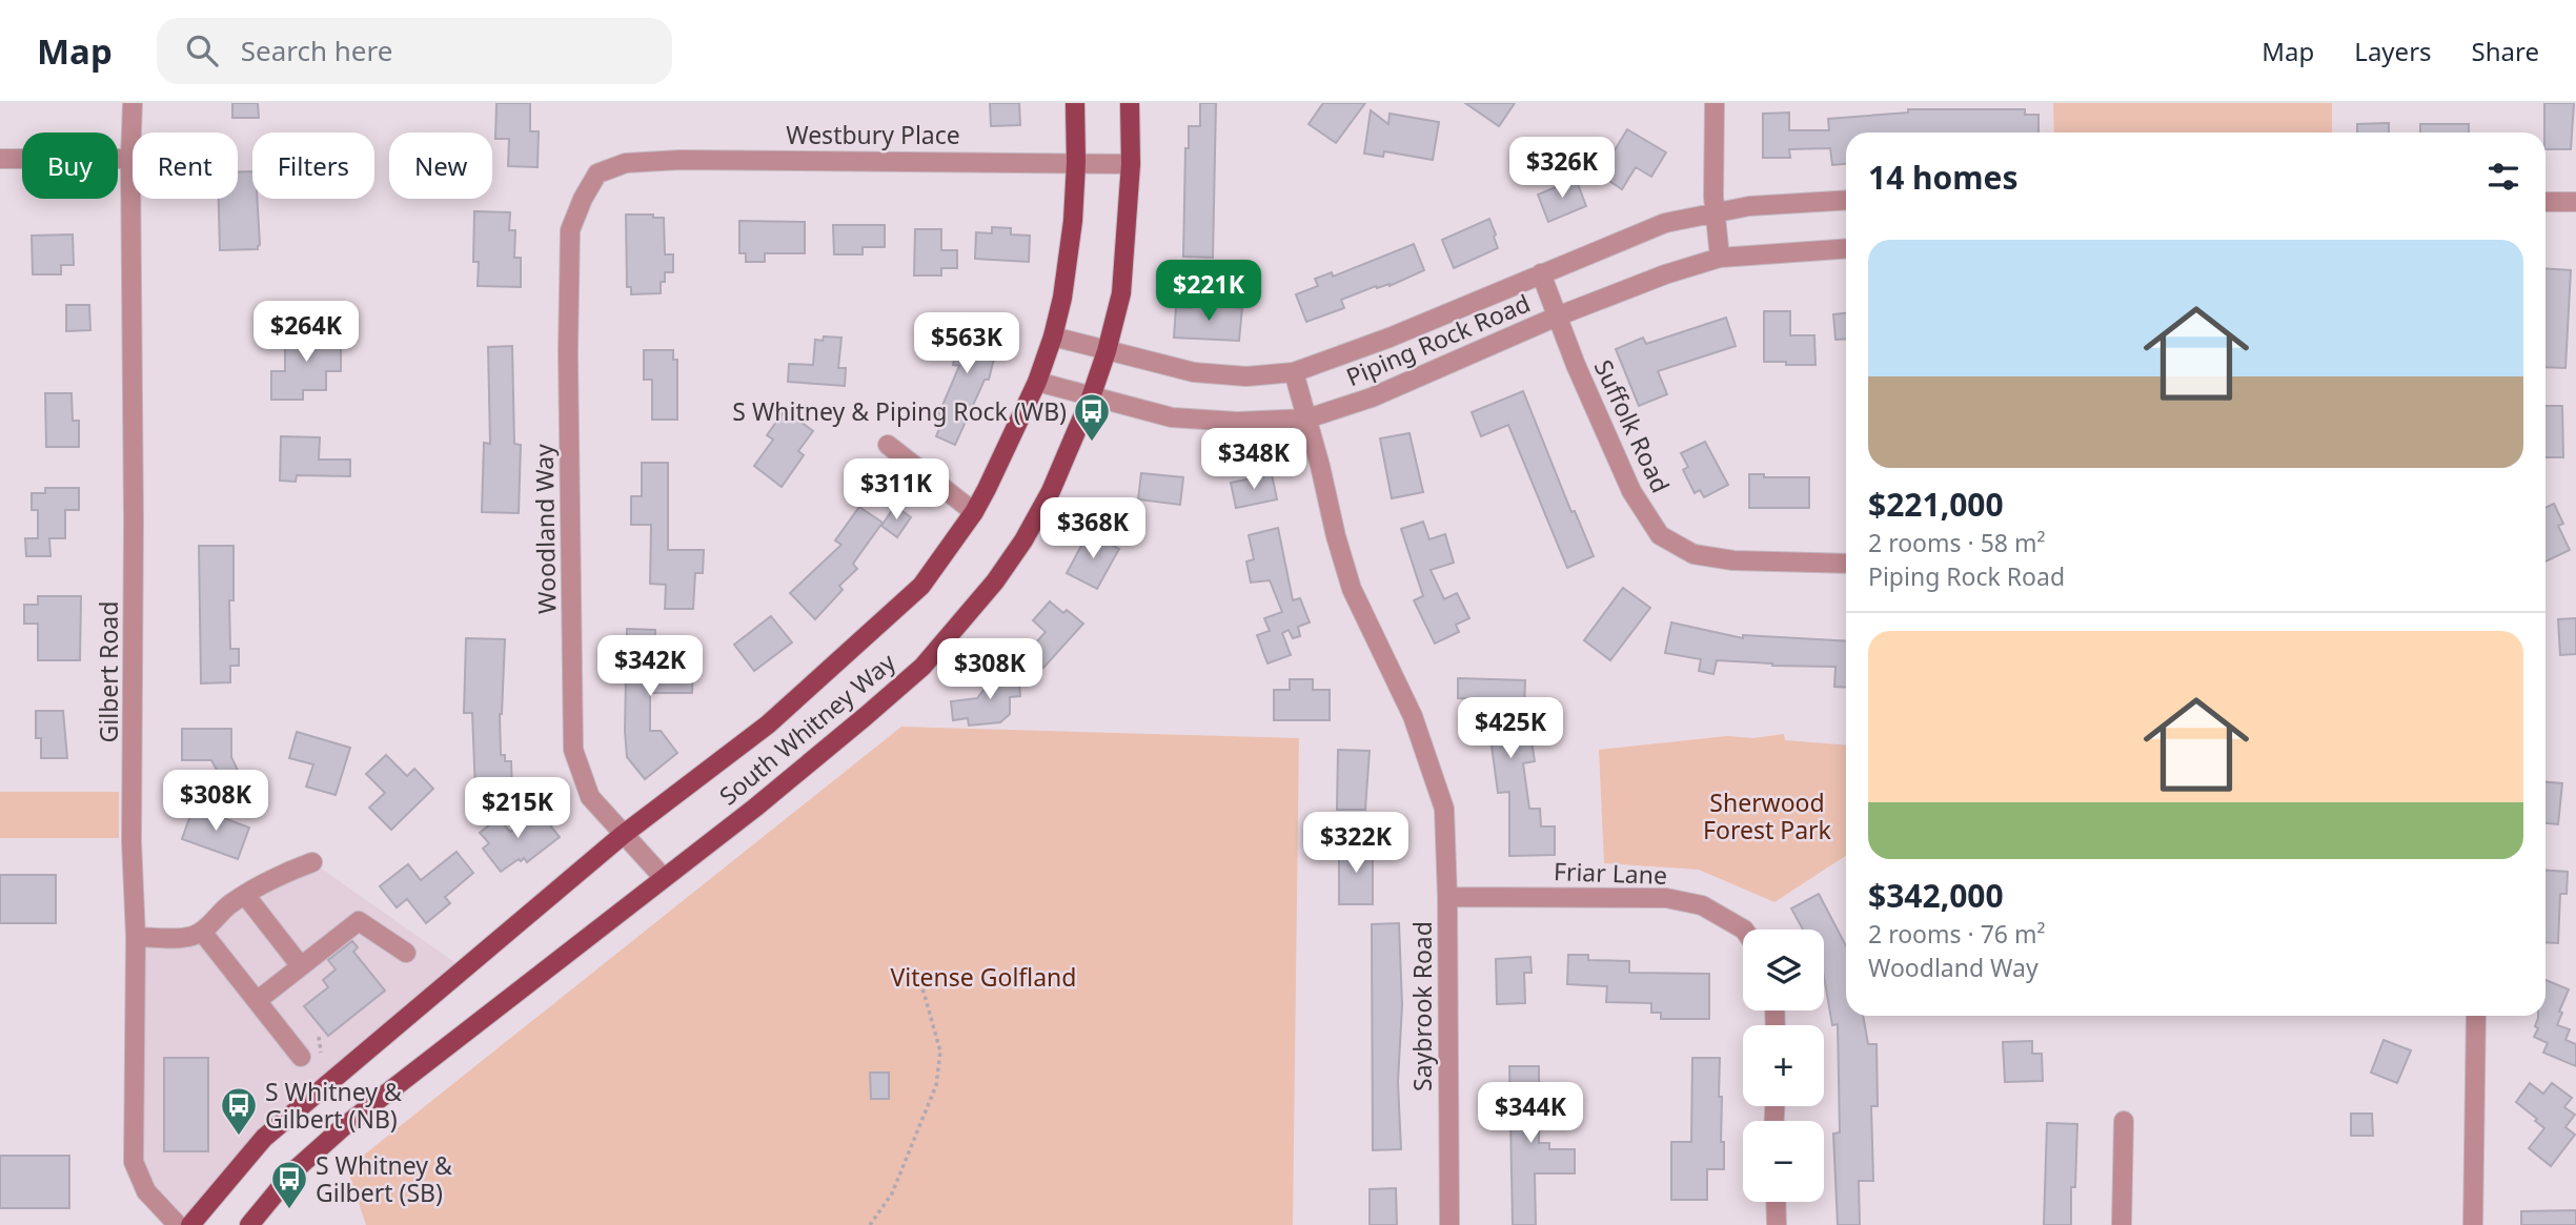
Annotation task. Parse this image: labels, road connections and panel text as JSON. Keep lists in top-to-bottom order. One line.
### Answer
{"streets":{"main road":["South Whitney Way"],"street":["Westbury Place","Piping Rock Road","Suffolk Road","Woodland Way","Gilbert Road","Friar Lane","Saybrook Road"]},"crossings":[["Westbury Place","Woodland Way"],["Westbury Place","South Whitney Way"],["Piping Rock Road","Suffolk Road"],["Piping Rock Road","South Whitney Way"],["Piping Rock Road","Saybrook Road"],["Woodland Way","South Whitney Way"],["Friar Lane","Saybrook Road"]],"parks":["Sherwood Forest Park","Vitense Golfland"],"places":{"bus stop":["S Whitney & Piping Rock (WB)","S Whitney & Gilbert (NB)","S Whitney & Gilbert (SB)"]},"page":{"header":"Map","search":"Search here","nav":["Map","Layers","Share"],"chip":["Buy","Rent","Filters","New"],"heading":"14 homes","price":["$326K","$221K","$264K","$563K","$348K","$311K","$368K","$342K","$308K","$425K","$308K","$215K","$322K","$344K"],"list":[{"name":"$221,000","note":"2 rooms · 58 m² · Piping Rock Road"},{"name":"$342,000","note":"2 rooms · 76 m² · Woodland Way"}],"map_buttons":["+","−"]}}
